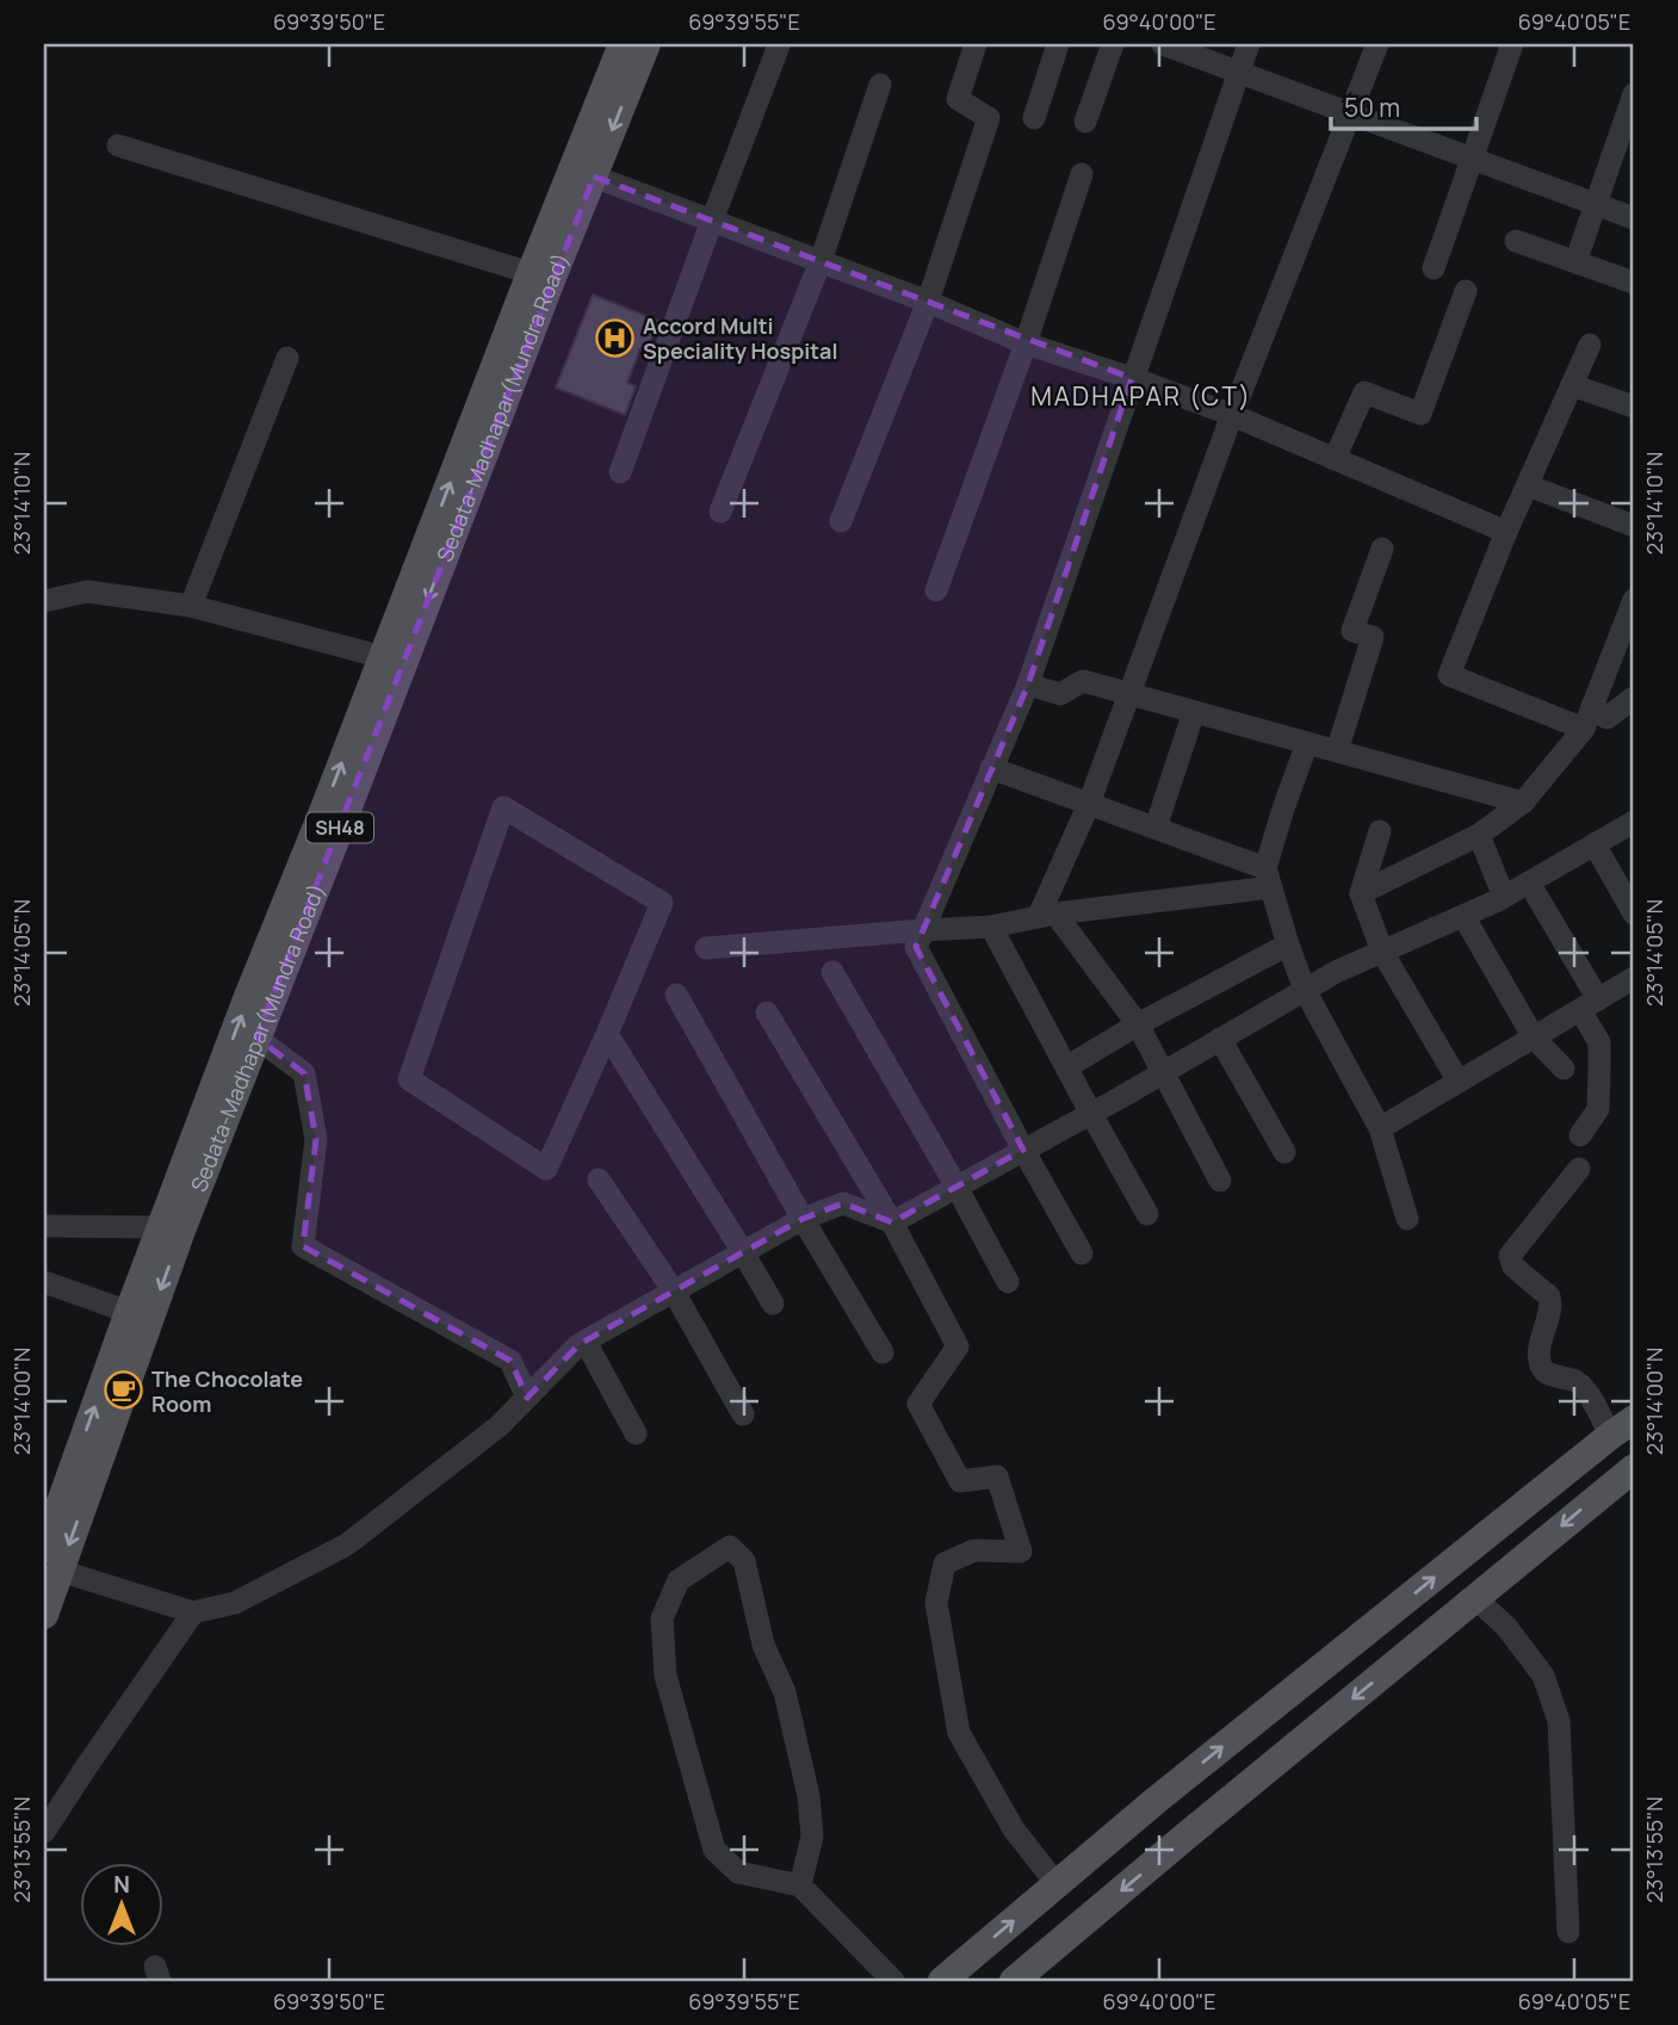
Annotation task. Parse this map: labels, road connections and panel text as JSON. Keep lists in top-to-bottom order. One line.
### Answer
{"streets":{"main road":["Sedata-Madhapar(Mundra Road)","SH48"]},"districts":["MADHAPAR (CT)"],"places":{"hospital":["Accord Multi Speciality Hospital"],"cafe":["The Chocolate Room"]},"scale_bar":"50 m","north":"top","coordinates":["69°39'50\"E","69°39'55\"E","69°40'00\"E","69°40'05\"E","23°14'10\"N","23°14'05\"N","23°14'00\"N","23°13'55\"N"]}
